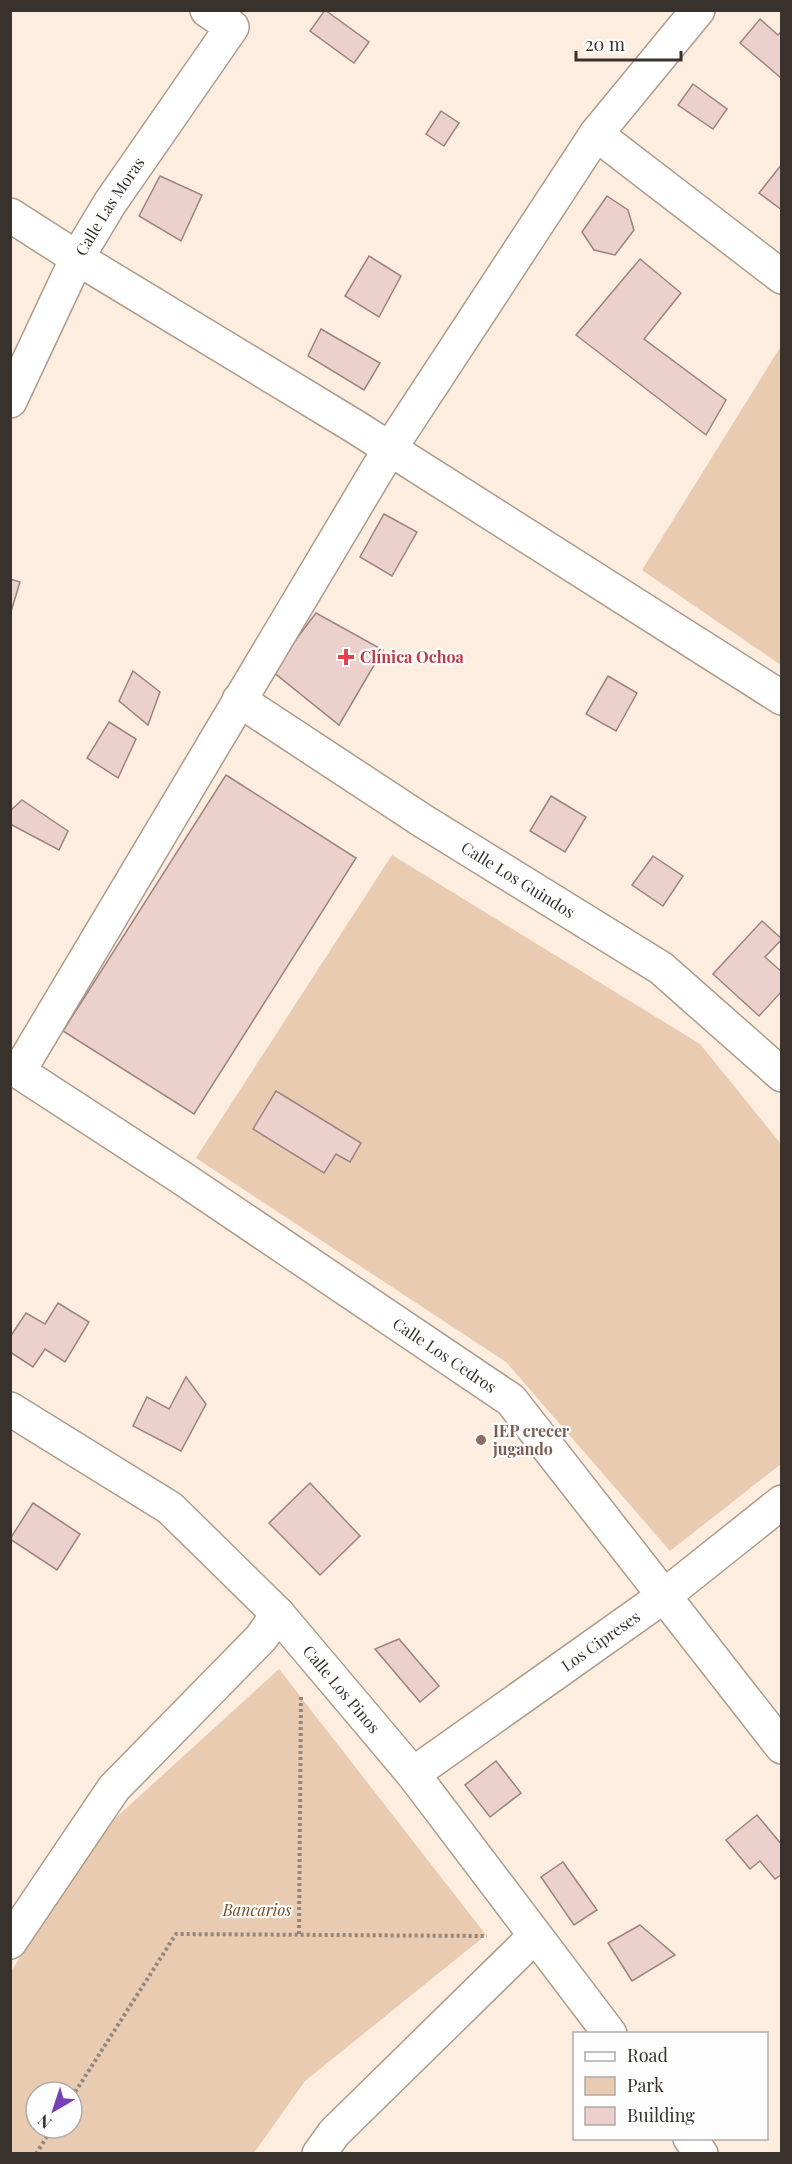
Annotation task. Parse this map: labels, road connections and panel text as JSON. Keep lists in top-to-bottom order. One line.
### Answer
{"streets":{"street":["Calle Las Moras","Calle Los Guindos","Calle Los Cedros","Los Cipreses","Calle Los Pinos"]},"crossings":[["Calle Los Cedros","Los Cipreses"],["Los Cipreses","Calle Los Pinos"]],"parks":["Bancarios"],"places":{"health":["Clínica Ochoa"],"other":["IEP crecer jugando"]},"legend":["Road","Park","Building"],"scale_bar":"20 m","north":"bottom left"}
